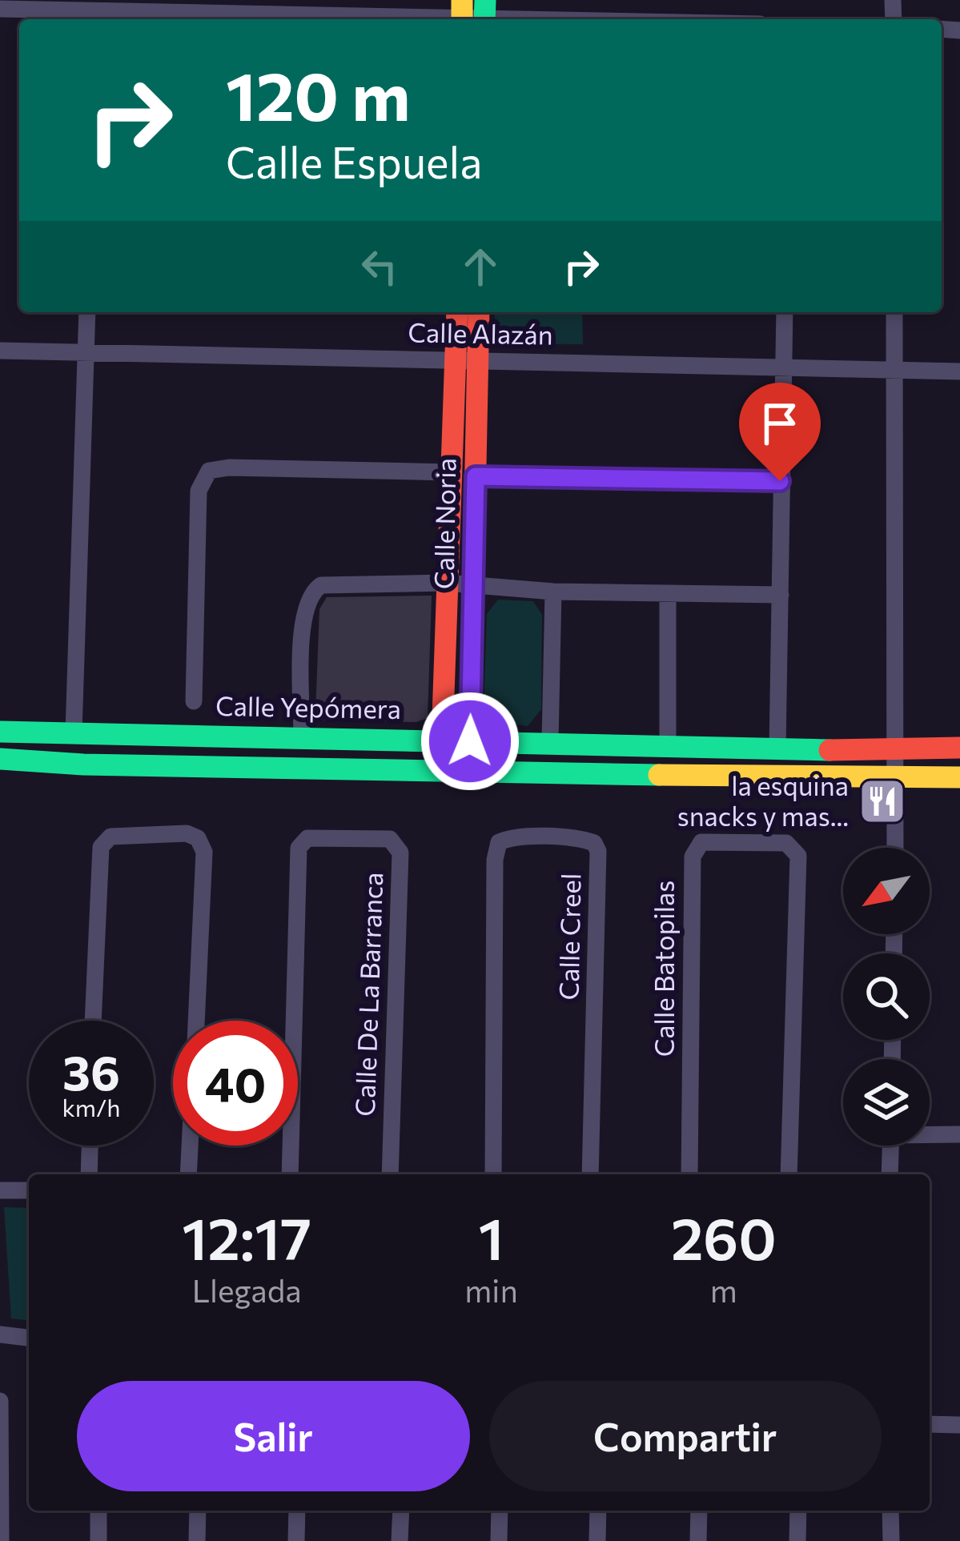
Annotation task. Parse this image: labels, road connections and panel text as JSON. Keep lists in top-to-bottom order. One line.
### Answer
{"streets":{"main road":["Calle Noria","Calle Yepómera"],"street":["Calle Alazán","Calle Creel","Calle Batopilas","Calle De La Barranca"]},"crossings":[["Calle Alazán","Calle Noria"],["Calle Noria","Calle Yepómera"]],"places":{"restaurant":["la esquina snacks y mas..."]},"north":"bottom left","page":{"turn":["120 m","Calle Espuela"],"speed":"36 km/h","limit":"40","eta":["12:17","Llegada","1","min","260","m"],"buttons":["Salir","Compartir"]}}
